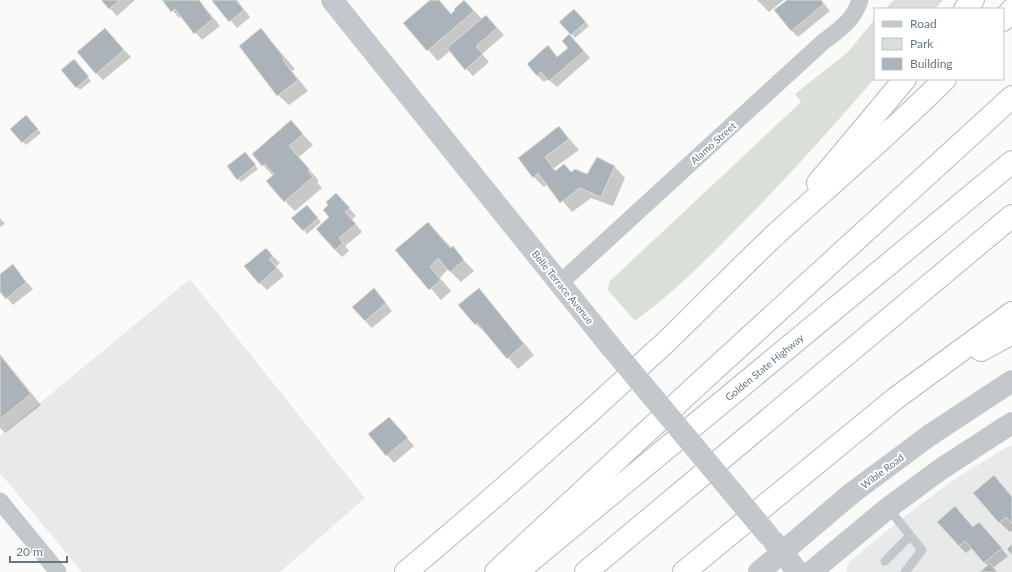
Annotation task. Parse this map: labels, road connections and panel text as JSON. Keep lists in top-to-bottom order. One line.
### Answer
{"streets":{"highway":["Golden State Highway"],"street":["Alamo Street","Belle Terrace Avenue","Wible Road"]},"crossings":[["Alamo Street","Belle Terrace Avenue"],["Belle Terrace Avenue","Wible Road"]],"legend":["Road","Park","Building"],"scale_bar":"20 m"}
